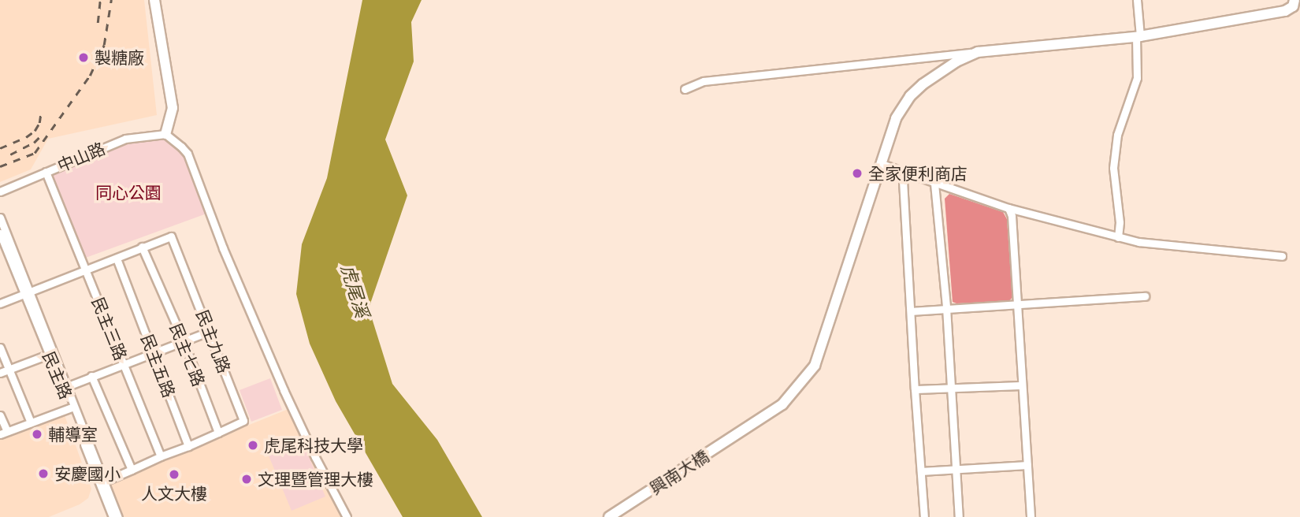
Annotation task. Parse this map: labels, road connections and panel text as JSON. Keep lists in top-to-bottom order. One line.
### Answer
{"streets":{"street":["中山路","民主三路","民主九路","民主七路","民主五路","民主路","興南大橋"]},"crossings":[["中山路","民主三路"],["民主九路","民主七路"]],"water":["虎尾溪"],"parks":["同心公園"],"places":["製糖廠","全家便利商店","輔導室","虎尾科技大學","安慶國小","人文大樓","文理暨管理大樓"]}
